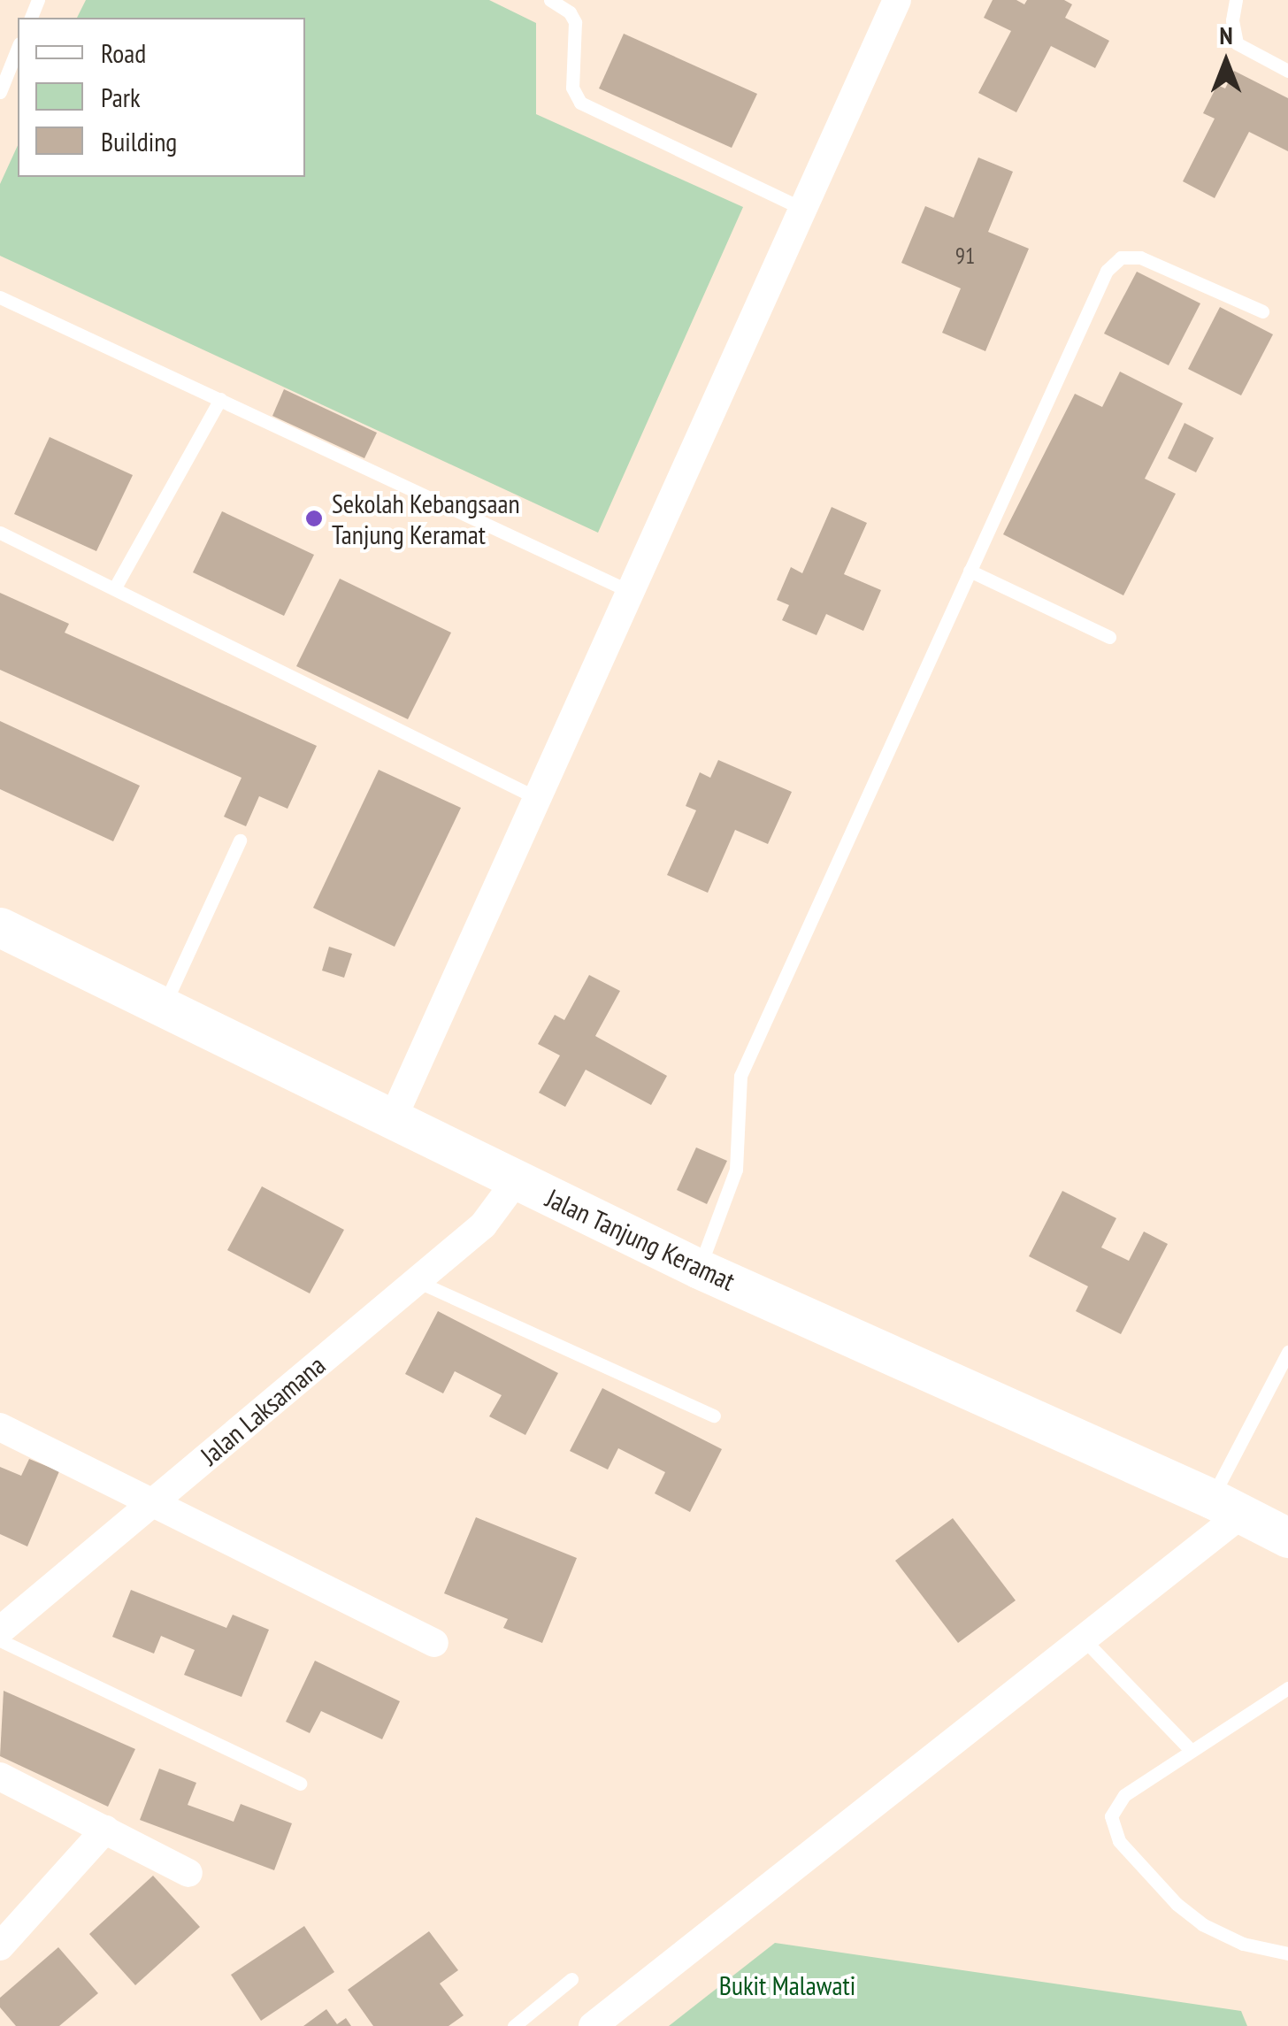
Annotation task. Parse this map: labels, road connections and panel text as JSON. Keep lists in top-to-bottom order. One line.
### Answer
{"streets":{"street":["Jalan Tanjung Keramat","Jalan Laksamana"]},"crossings":[["Jalan Tanjung Keramat","Jalan Laksamana"]],"parks":["Bukit Malawati"],"places":["Sekolah Kebangsaan Tanjung Keramat"],"house_numbers":["91"],"legend":["Road","Park","Building"],"north":"top"}
